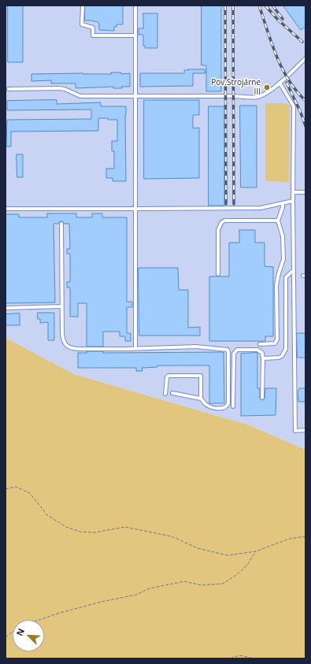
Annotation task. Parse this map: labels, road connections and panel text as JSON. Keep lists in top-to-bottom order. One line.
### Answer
{"places":["Pov.Strojárne III"],"north":"top left"}
